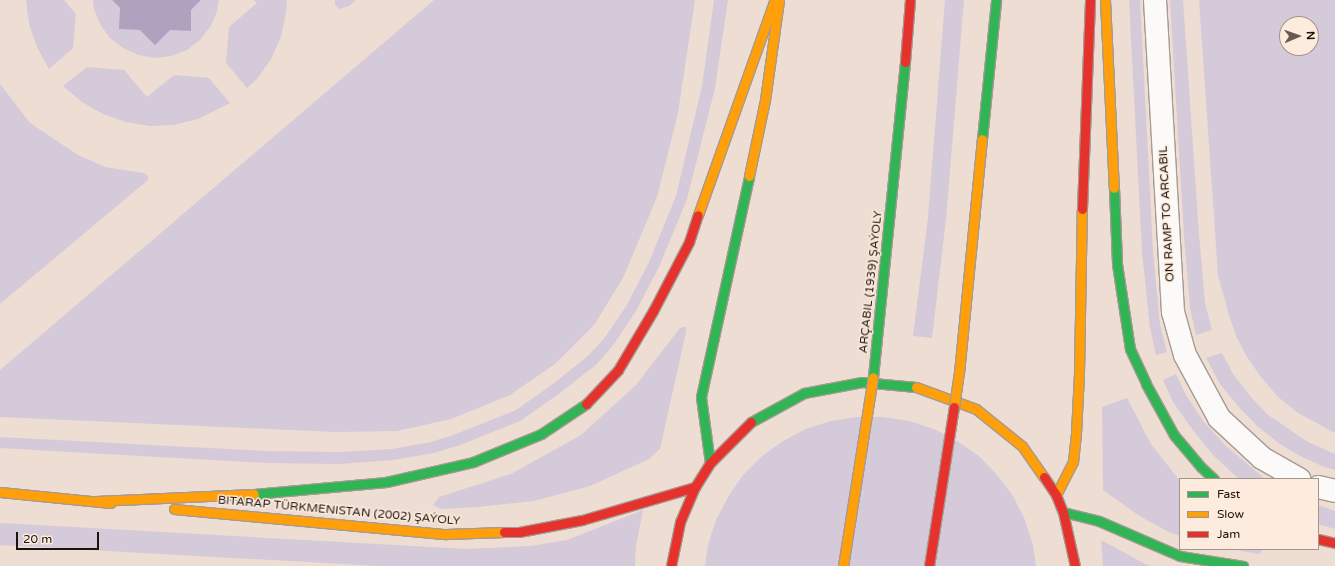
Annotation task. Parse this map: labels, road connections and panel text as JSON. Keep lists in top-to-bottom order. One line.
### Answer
{"streets":{"main road":["ARÇABIL (1939) ŞAÝOLY","BITARAP TÜRKMENISTAN (2002) ŞAÝOLY"],"street":["ON RAMP TO ARCABIL"]},"legend":["Fast","Slow","Jam"],"scale_bar":"20 m","north":"right"}
